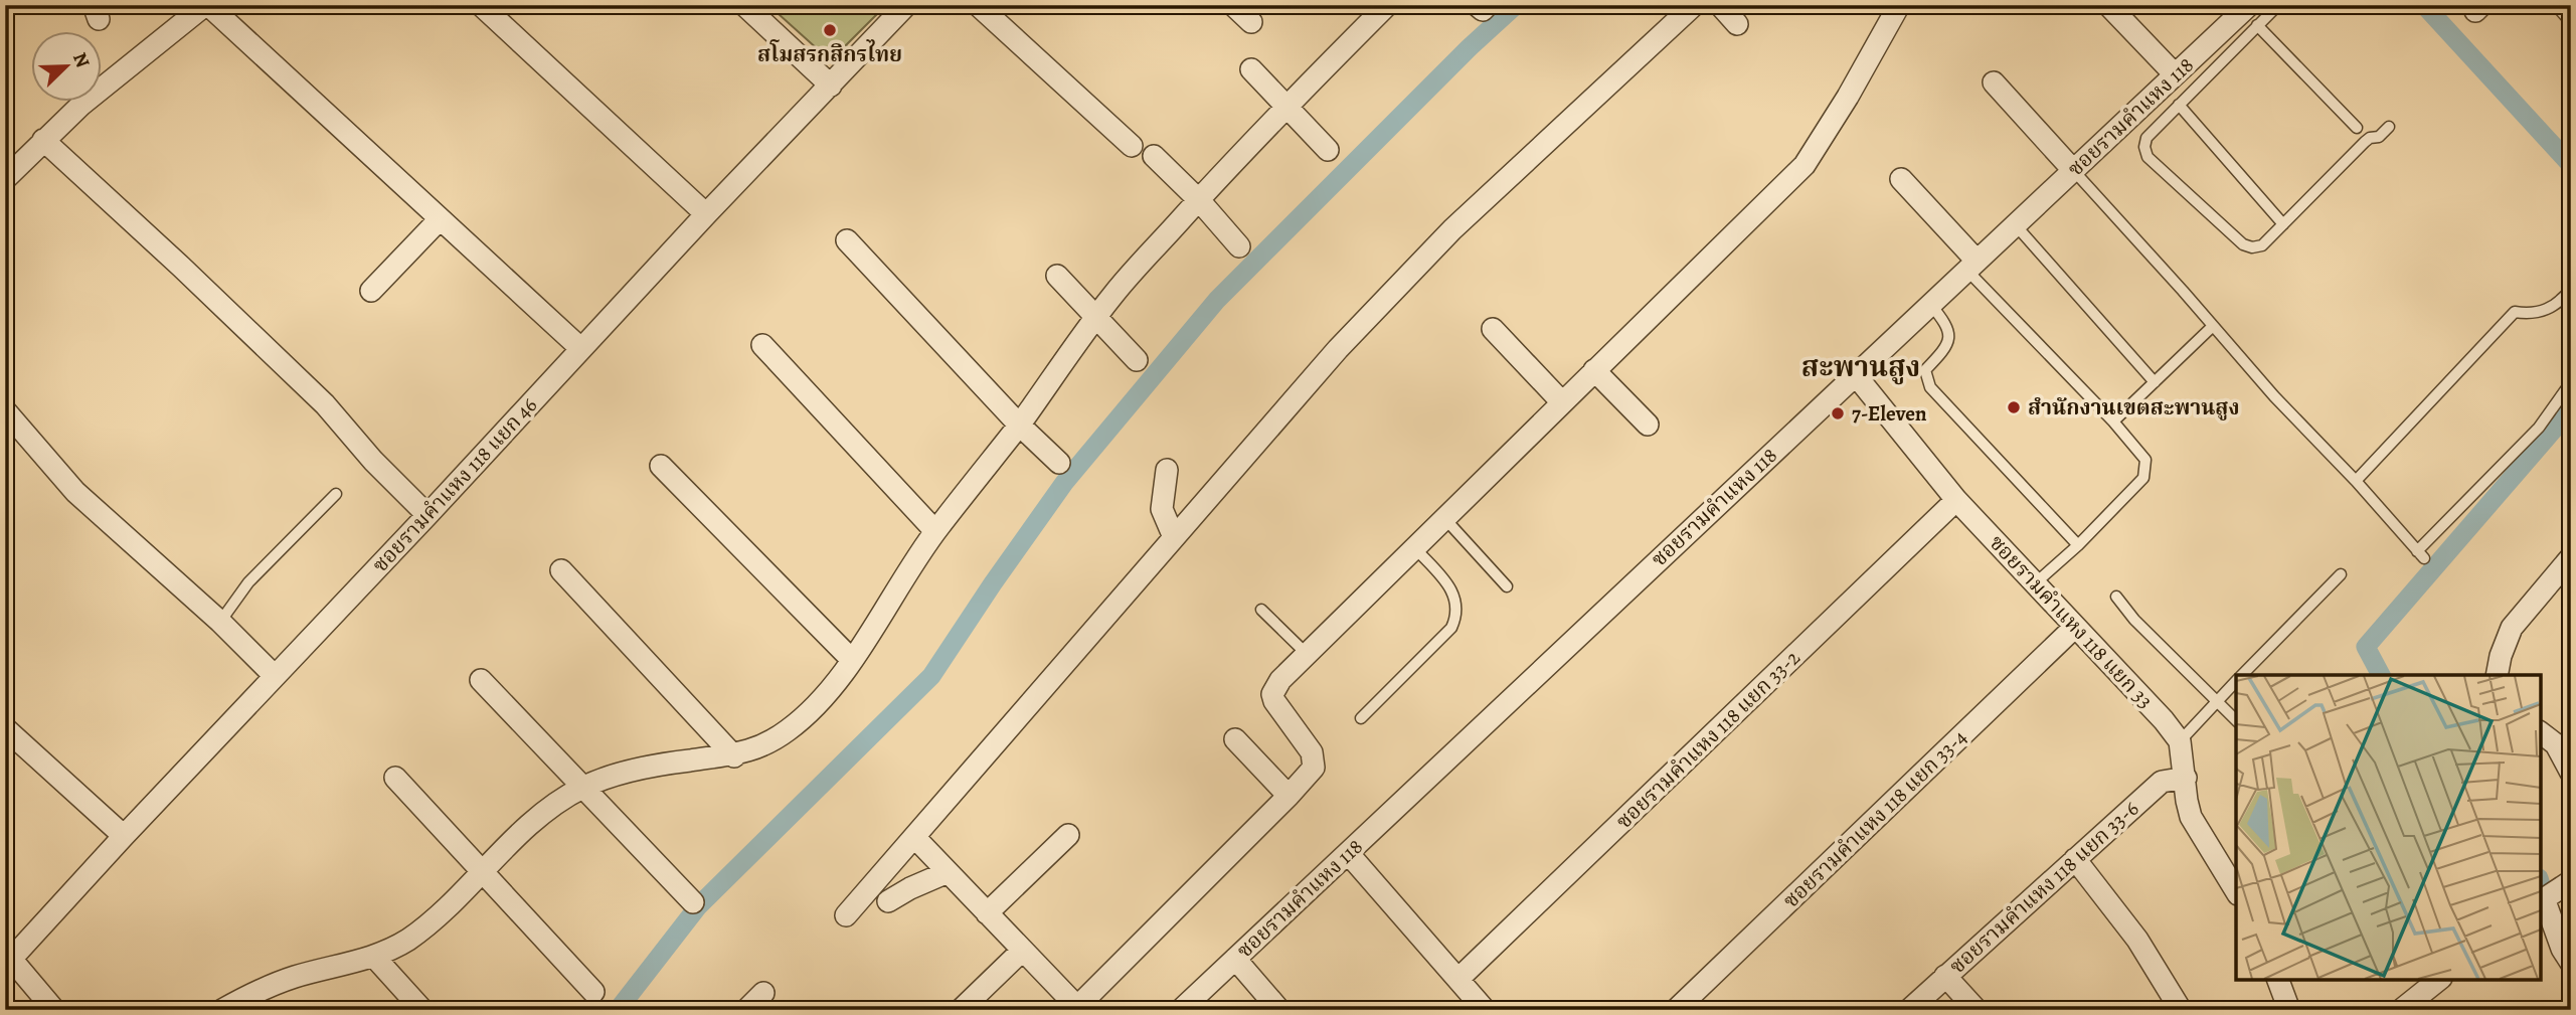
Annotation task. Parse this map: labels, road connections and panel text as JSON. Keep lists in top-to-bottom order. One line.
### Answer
{"streets":{"street":["ซอยรามคำแหง 118","ซอยรามคำแหง 118 แยก 46","ซอยรามคำแหง 118 แยก 33","ซอยรามคำแหง 118 แยก 33-2","ซอยรามคำแหง 118 แยก 33-4","ซอยรามคำแหง 118 แยก 33-6"]},"crossings":[["ซอยรามคำแหง 118","ซอยรามคำแหง 118 แยก 33"],["ซอยรามคำแหง 118 แยก 33","ซอยรามคำแหง 118 แยก 33-2"],["ซอยรามคำแหง 118 แยก 33","ซอยรามคำแหง 118 แยก 33-4"],["ซอยรามคำแหง 118 แยก 33","ซอยรามคำแหง 118 แยก 33-6"]],"districts":["สะพานสูง"],"places":["สโมสรกสิกรไทย","สำนักงานเขตสะพานสูง","7-Eleven"],"north":"top right"}
